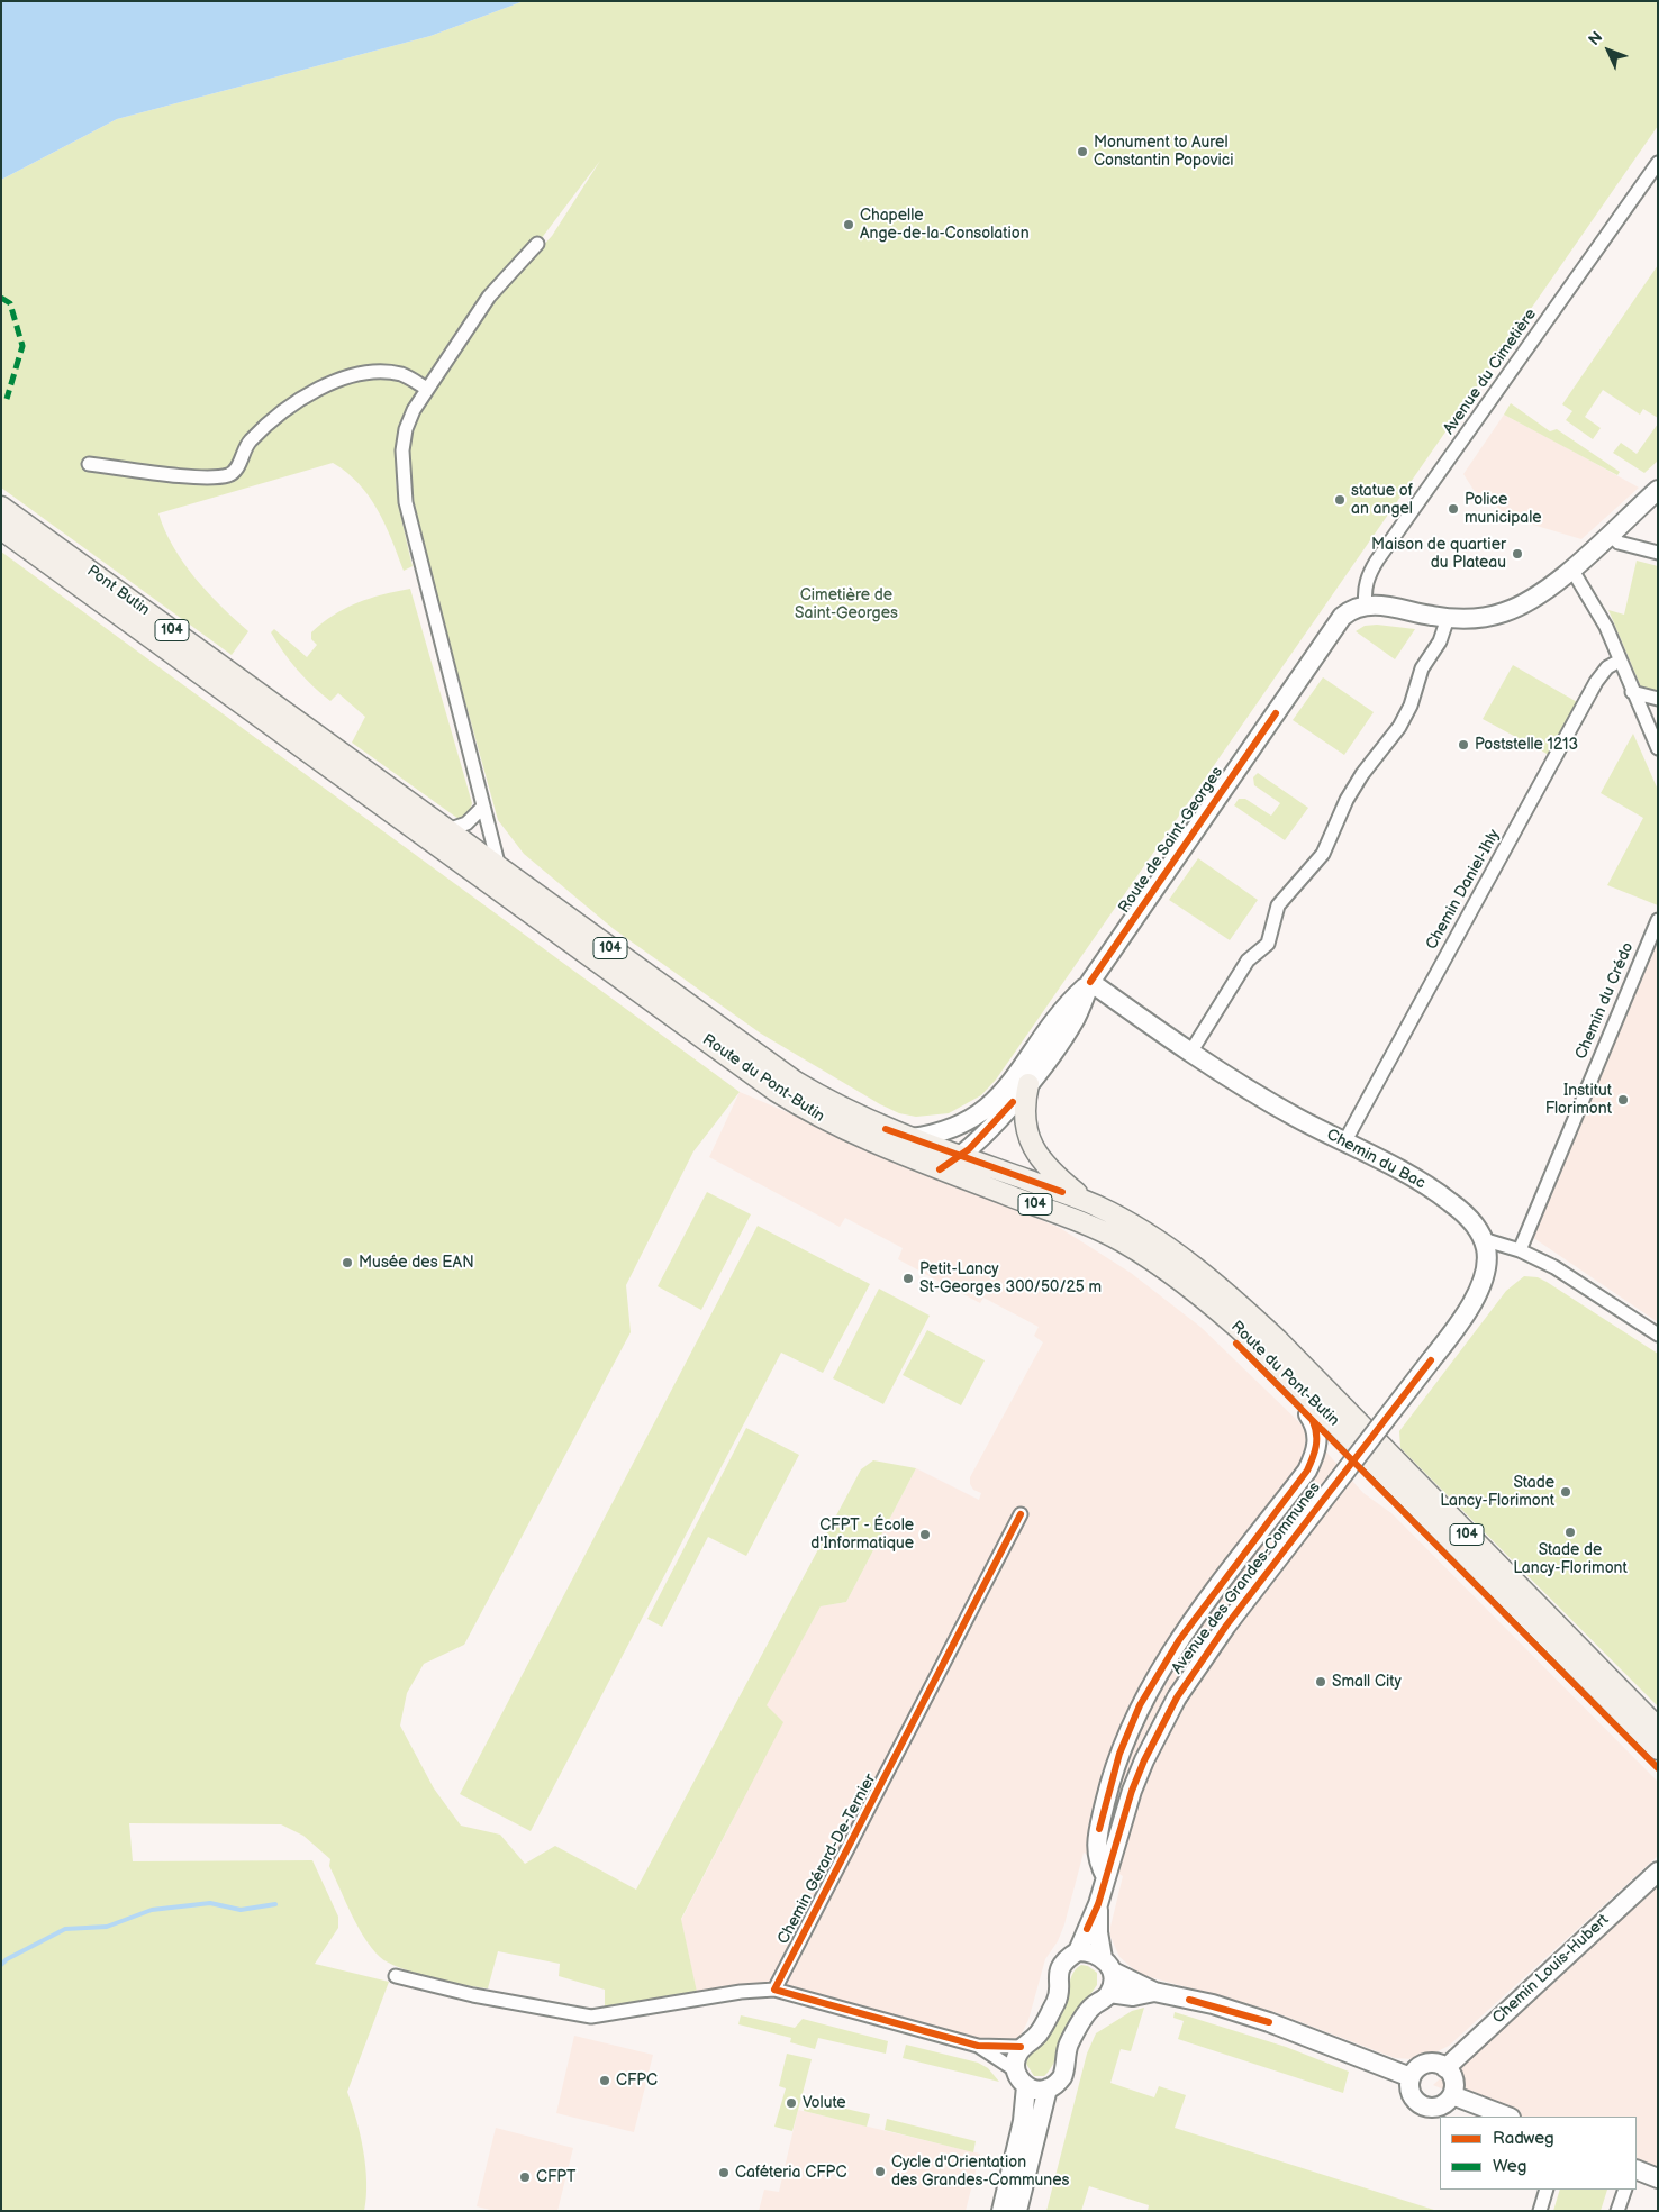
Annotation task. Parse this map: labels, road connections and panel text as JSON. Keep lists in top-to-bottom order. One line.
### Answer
{"streets":{"main road":["Pont Butin","104","Route du Pont-Butin"],"street":["Avenue du Cimetière","Route de Saint-Georges","Chemin Daniel-Ihly","Chemin du Crédo","Chemin du Bac","Avenue des Grandes-Communes","Chemin Gérard-De-Ternier","Chemin Louis-Hubert"]},"crossings":[["Avenue du Cimetière","Route de Saint-Georges"],["Pont Butin","Route du Pont-Butin"],["Route de Saint-Georges","Route du Pont-Butin"],["Route de Saint-Georges","Chemin du Bac"],["Chemin Daniel-Ihly","Chemin du Bac"],["Chemin du Bac","Avenue des Grandes-Communes"]],"parks":["Cimetière de Saint-Georges"],"places":["Monument to Aurel Constantin Popovici","Chapelle Ange-de-la-Consolation","statue of an angel","Police municipale","Maison de quartier du Plateau","Poststelle 1213","Institut Florimont","Musée des EAN","Petit-Lancy St-Georges 300/50/25 m","Stade Lancy-Florimont","Stade de Lancy-Florimont","CFPT - École d'Informatique","Small City","CFPC","Volute","Cycle d'Orientation des Grandes-Communes","Caféteria CFPC","CFPT"],"legend":["Radweg","Weg"],"north":"top left"}
